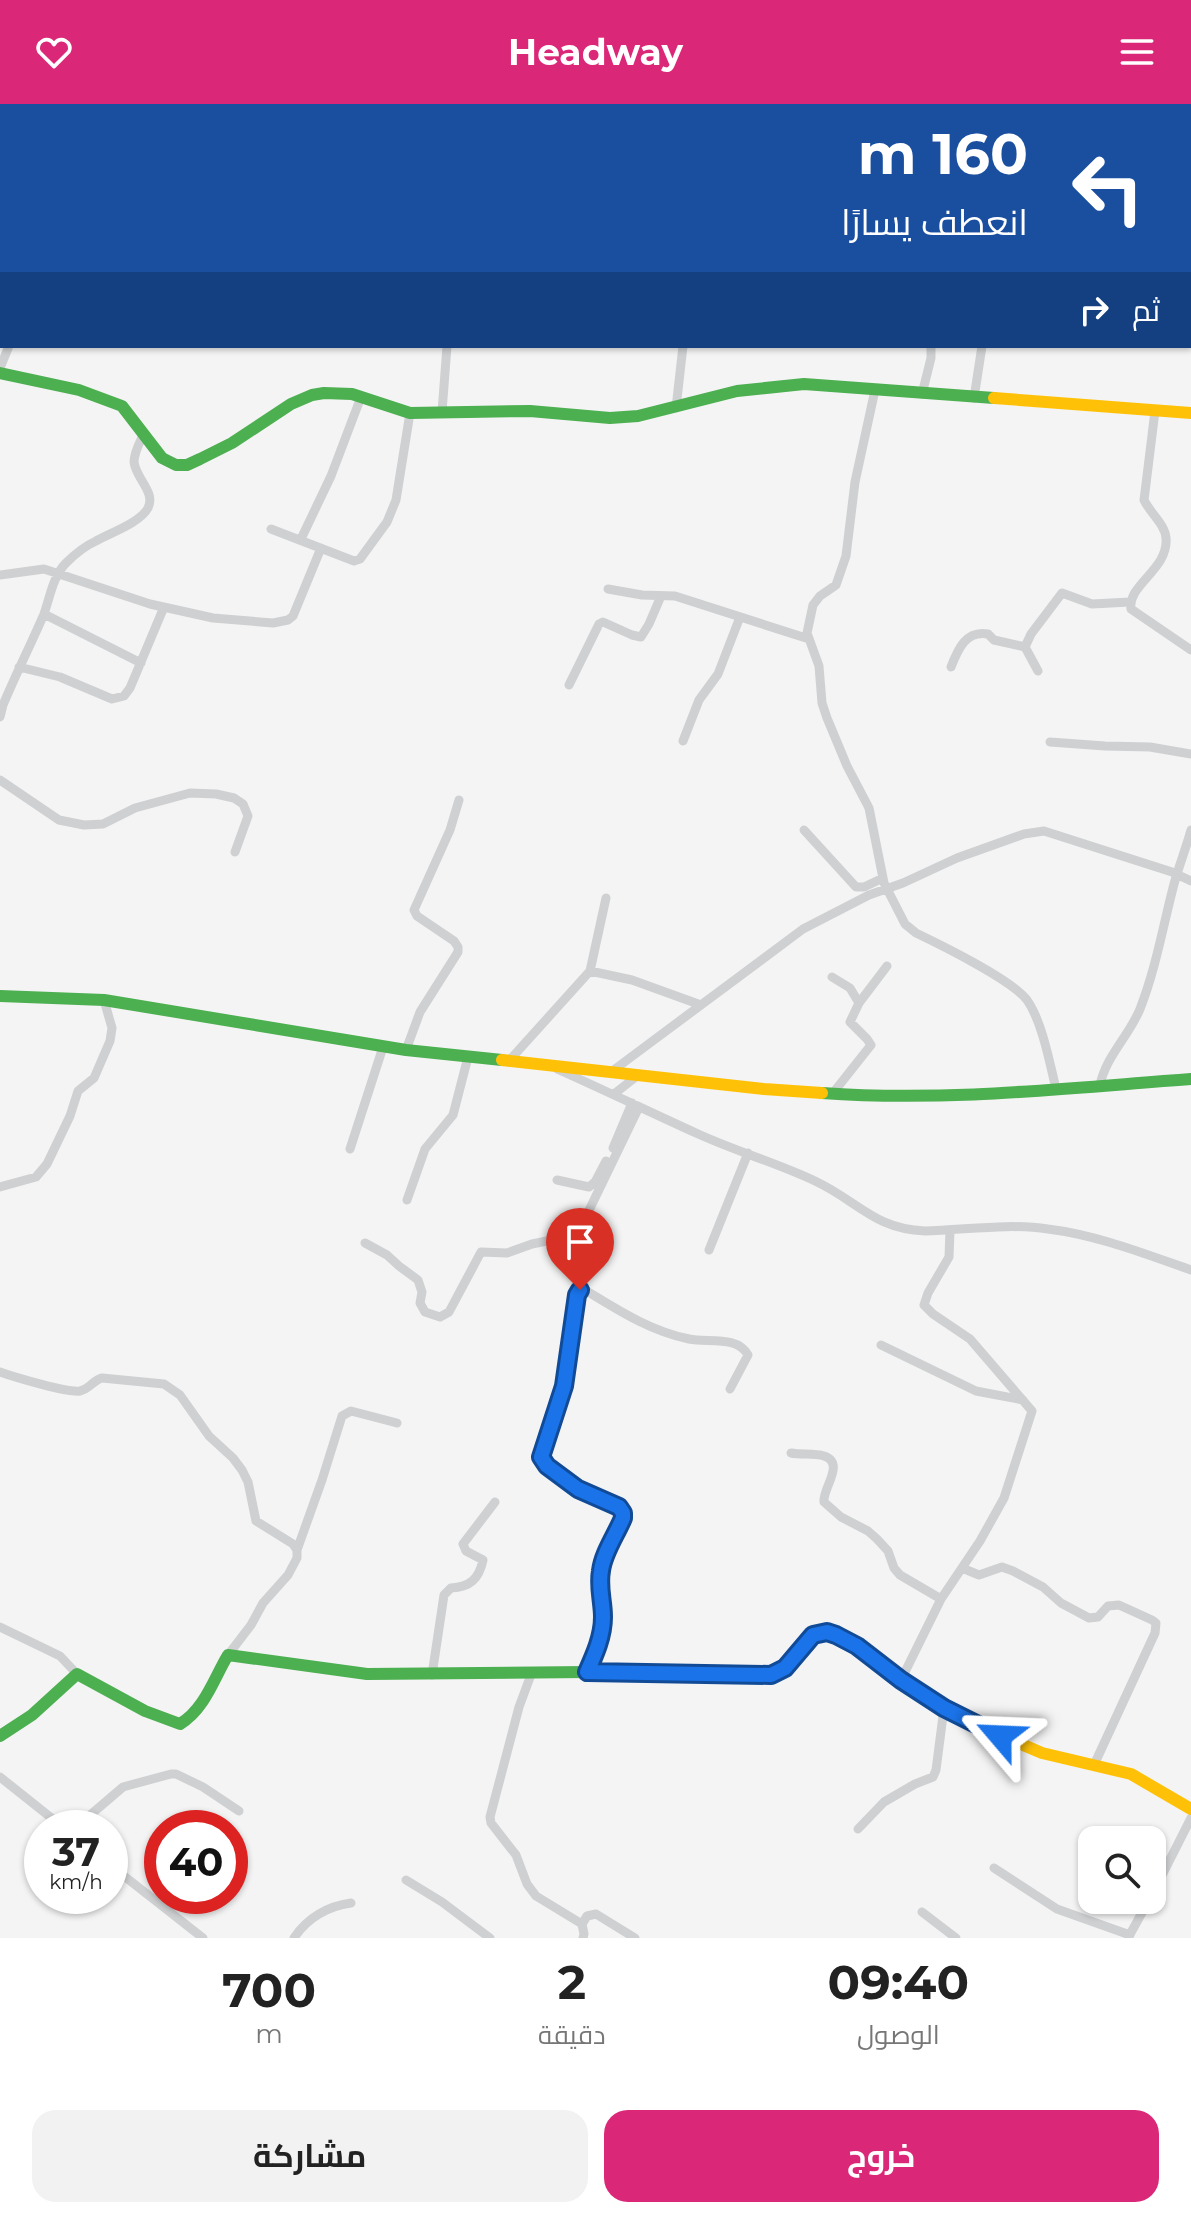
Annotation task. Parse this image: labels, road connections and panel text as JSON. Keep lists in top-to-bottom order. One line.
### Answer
{"page":{"header":"Headway","turn":["160 m","انعطف يسارًا"],"then":"ثم","speed":"37 km/h","limit":"40","eta":["09:40","الوصول","2","دقيقة","700","m"],"buttons":["خروج","مشاركة"]}}
